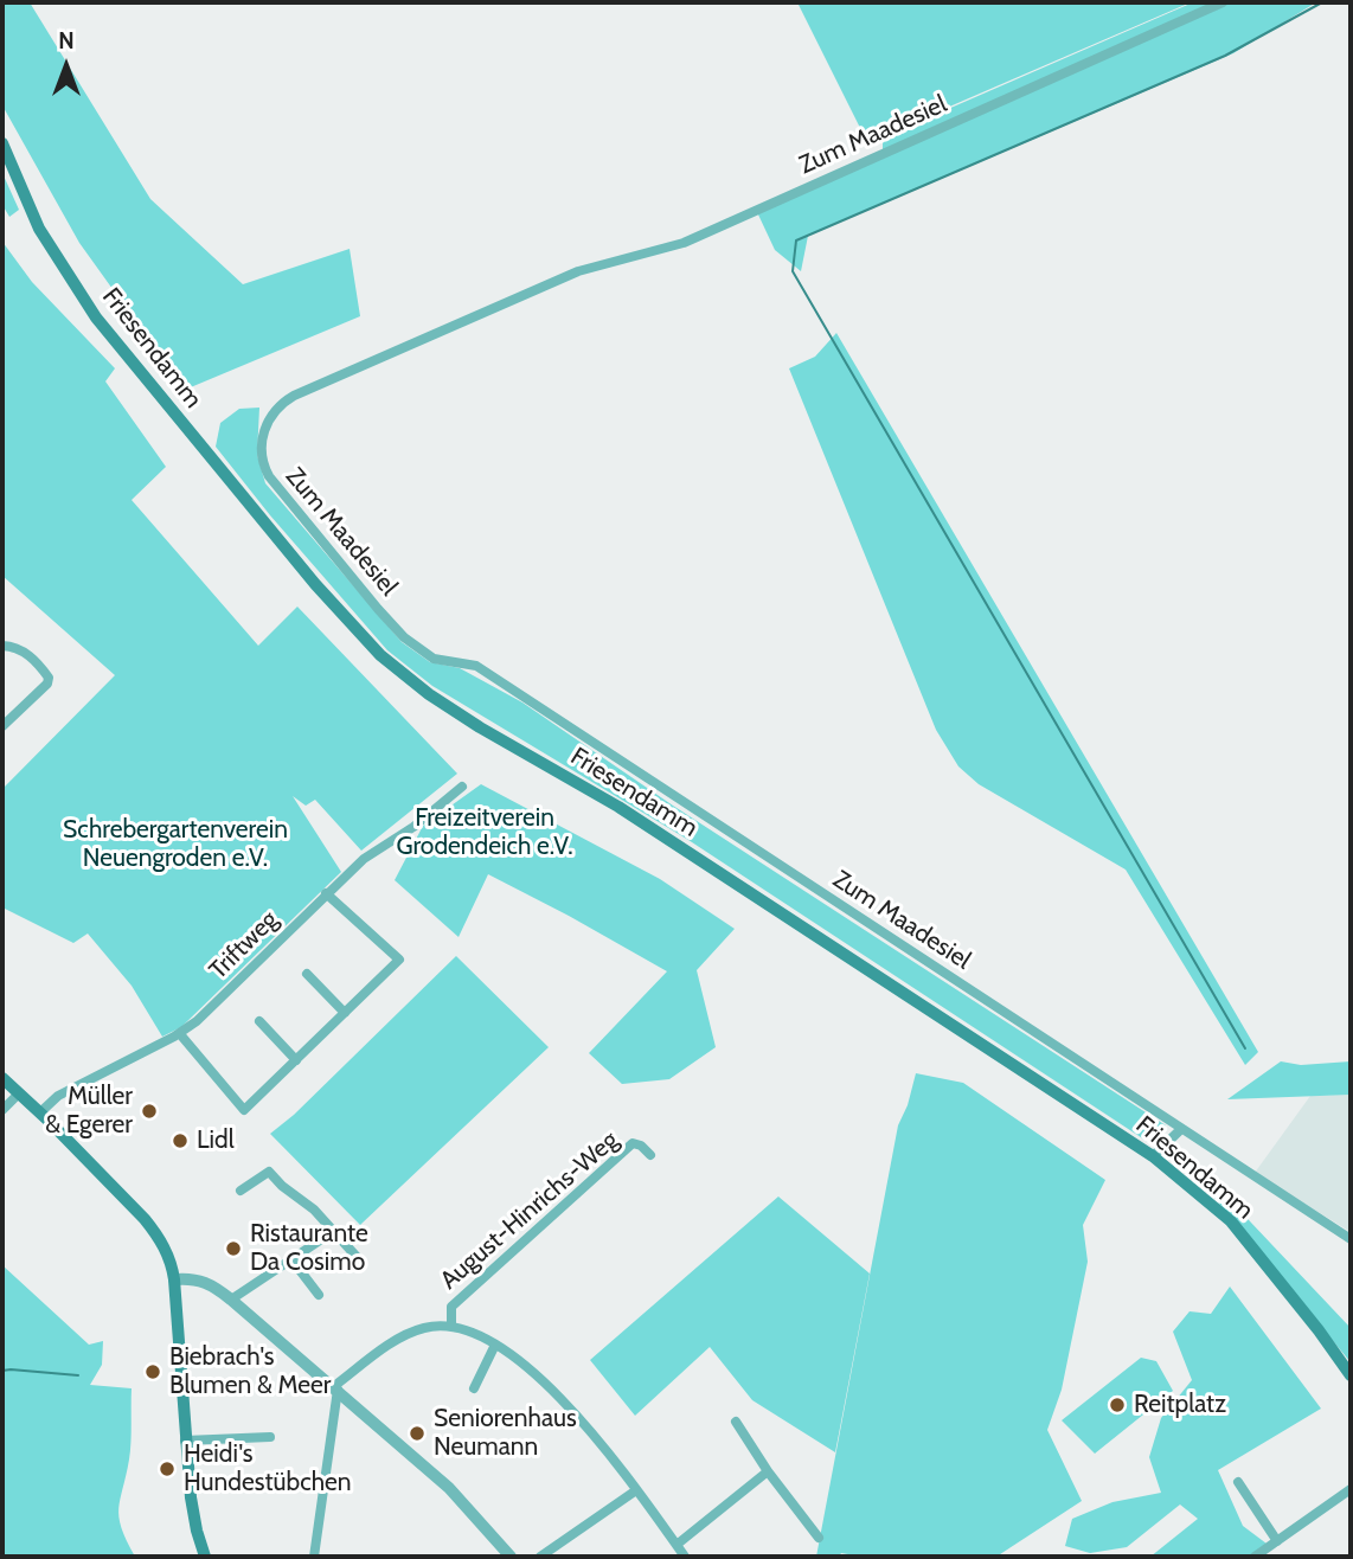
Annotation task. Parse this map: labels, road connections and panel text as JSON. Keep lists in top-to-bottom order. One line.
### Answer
{"streets":{"main road":["Friesendamm"],"street":["Zum Maadesiel","Triftweg","August-Hinrichs-Weg"]},"parks":["Freizeitverein Grodendeich e.V.","Schrebergartenverein Neuengroden e.V."],"places":["Müller & Egerer","Lidl","Ristaurante Da Cosimo","Biebrach's Blumen & Meer","Reitplatz","Seniorenhaus Neumann","Heidi's Hundestübchen"],"north":"top"}
